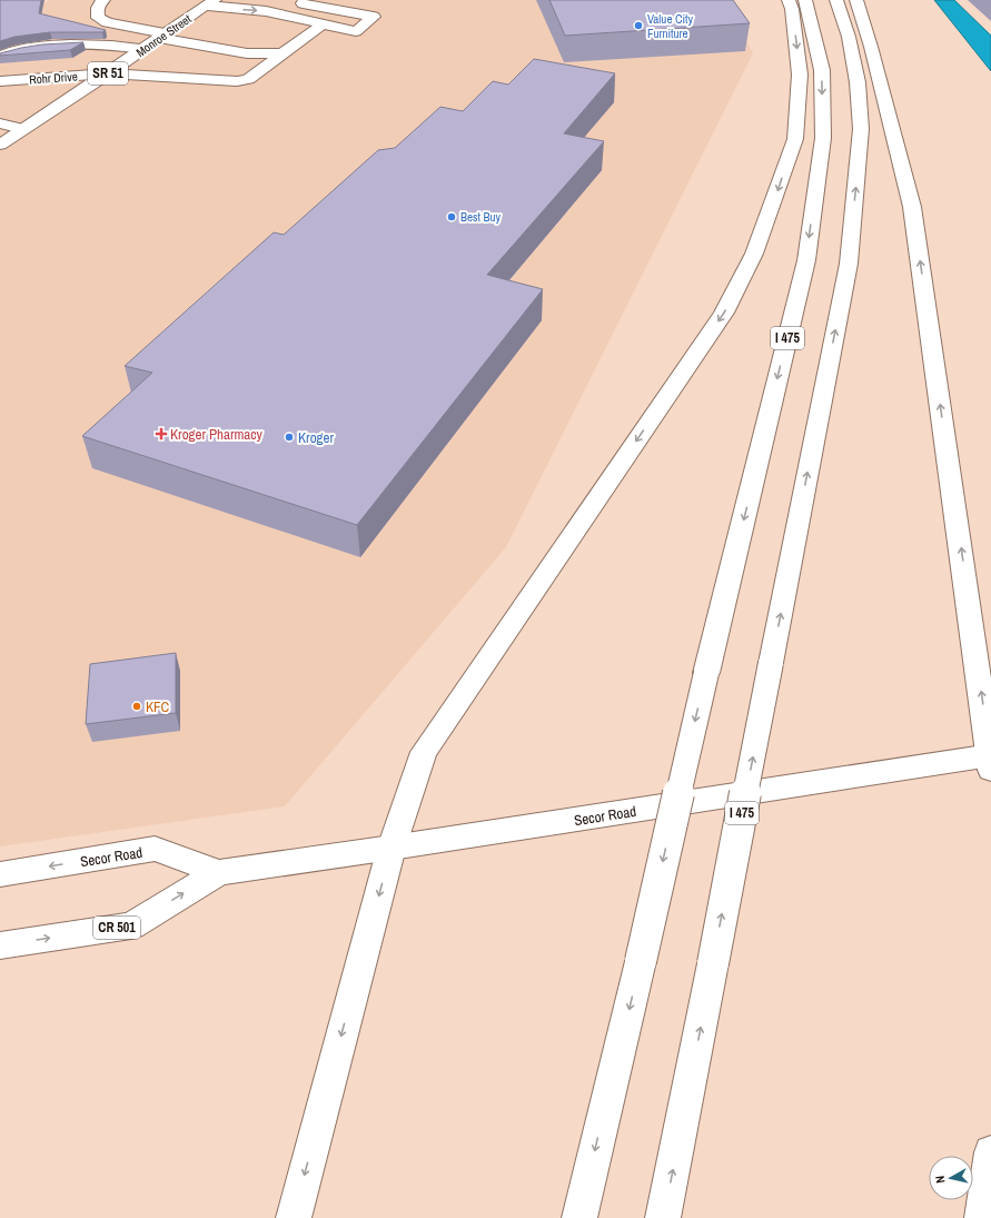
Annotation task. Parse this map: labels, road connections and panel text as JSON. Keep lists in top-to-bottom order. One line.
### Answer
{"streets":{"main road":["Monroe Street","SR 51","Rohr Drive","I 475","Secor Road","CR 501"]},"crossings":[["Monroe Street","Rohr Drive"]],"places":{"other":["Value City Furniture","Best Buy","Kroger","KFC"],"health":["Kroger Pharmacy"]},"north":"left"}
